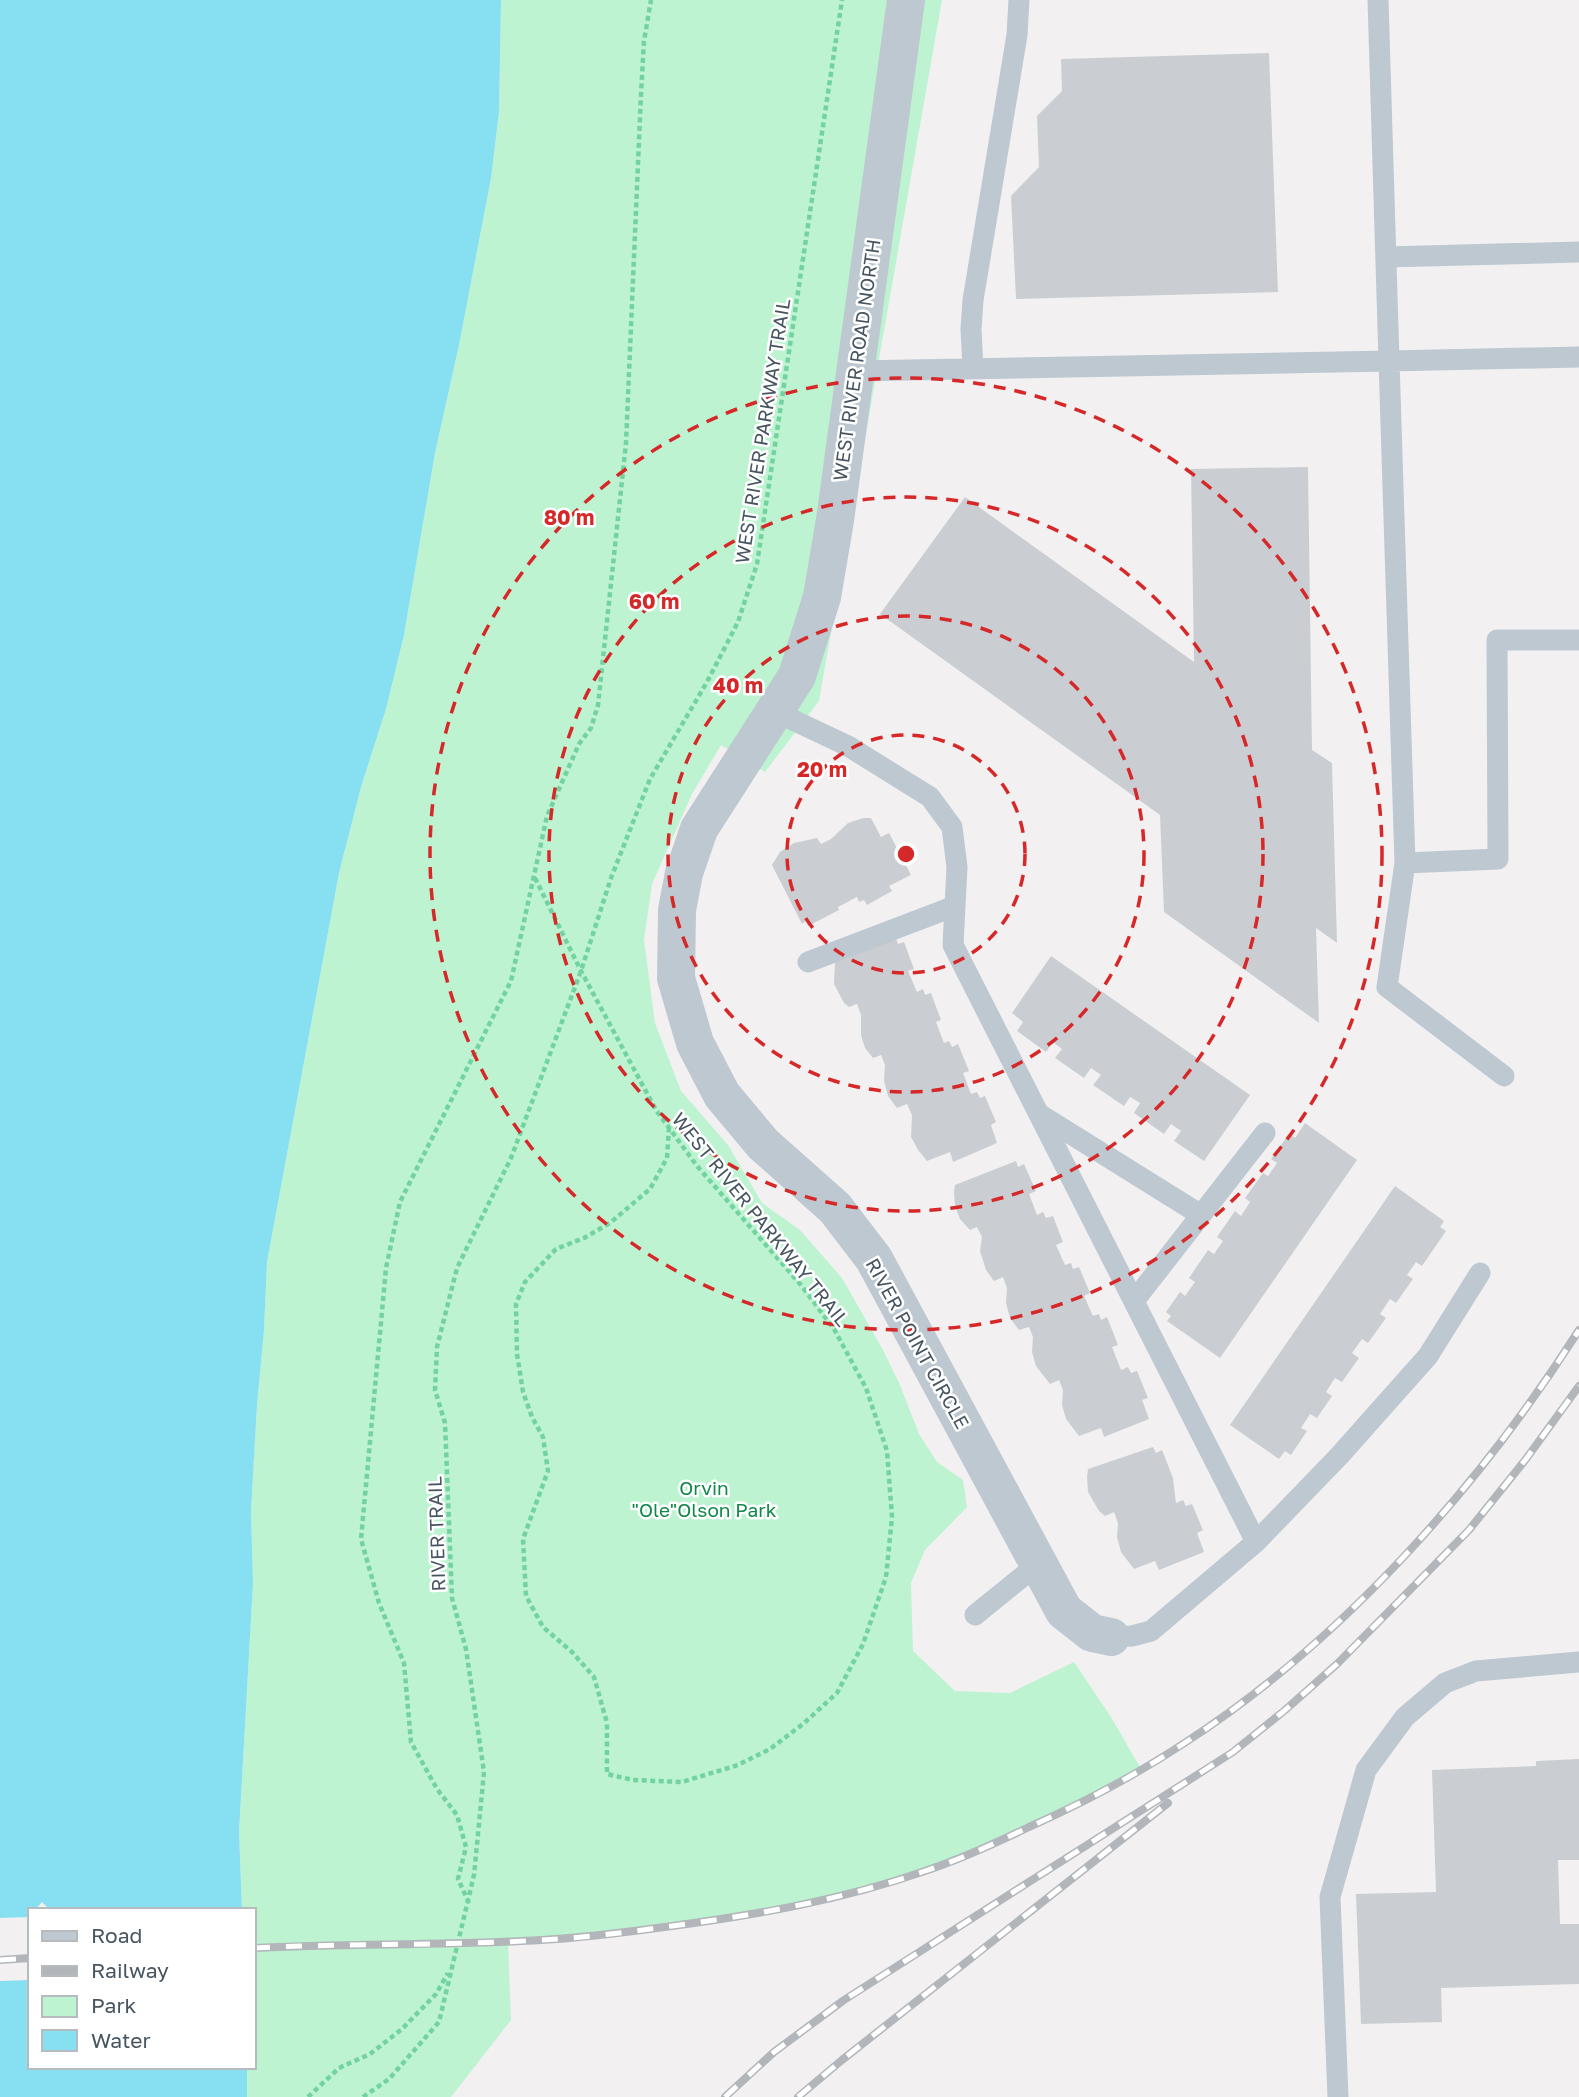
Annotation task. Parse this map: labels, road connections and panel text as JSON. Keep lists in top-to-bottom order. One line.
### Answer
{"streets":{"street":["WEST RIVER ROAD NORTH","RIVER POINT CIRCLE"],"path":["WEST RIVER PARKWAY TRAIL","RIVER TRAIL"]},"crossings":[["WEST RIVER ROAD NORTH","RIVER POINT CIRCLE"],["WEST RIVER PARKWAY TRAIL","RIVER TRAIL"]],"parks":["Orvin \"Ole\"Olson Park"],"legend":["Road","Railway","Park","Water"],"rings":["80 m","60 m","40 m","20 m"]}
